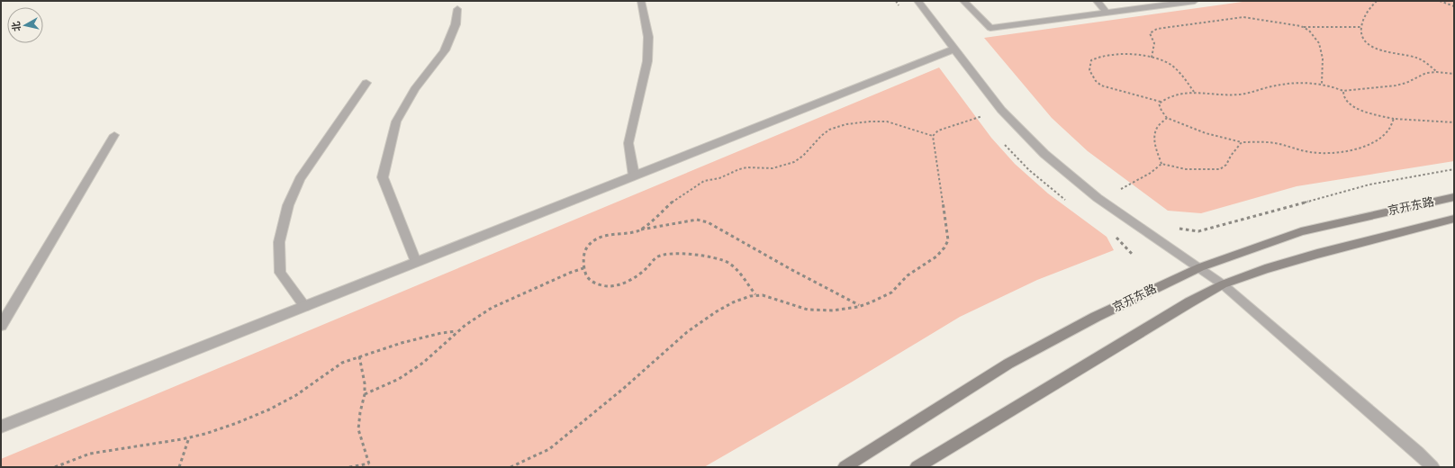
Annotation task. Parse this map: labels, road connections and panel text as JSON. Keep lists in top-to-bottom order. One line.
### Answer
{"streets":{"street":["京开东路"]},"north":"left"}
